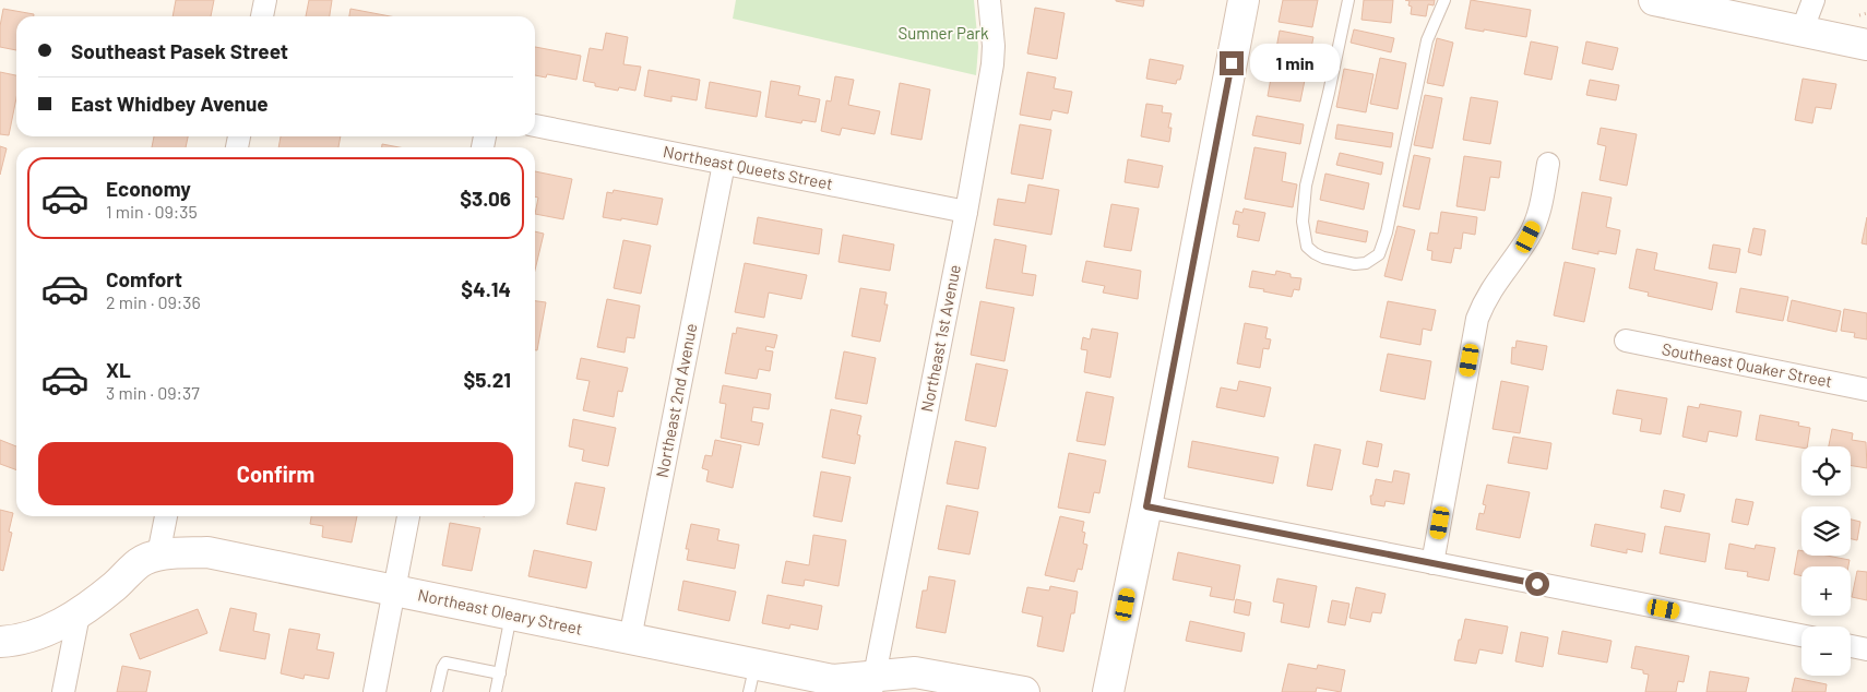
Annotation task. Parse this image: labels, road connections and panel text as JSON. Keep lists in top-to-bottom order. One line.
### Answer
{"streets":{"street":["Northeast Queets Street","Northeast 1st Avenue","Southeast Quaker Street","Northeast 2nd Avenue","Northeast Oleary Street"]},"crossings":[["Northeast Queets Street","Northeast 1st Avenue"],["Northeast Queets Street","Northeast 2nd Avenue"],["Northeast 1st Avenue","Northeast Oleary Street"],["Northeast 2nd Avenue","Northeast Oleary Street"]],"parks":["Sumner Park"],"page":{"banner":["Southeast Pasek Street","East Whidbey Avenue"],"bubble":"1 min","list":[{"name":"Economy","note":"1 min · 09:35","value":"$3.06"},{"name":"Comfort","note":"2 min · 09:36","value":"$4.14"},{"name":"XL","note":"3 min · 09:37","value":"$5.21"}],"buttons":"Confirm","map_buttons":["+","−"]}}
